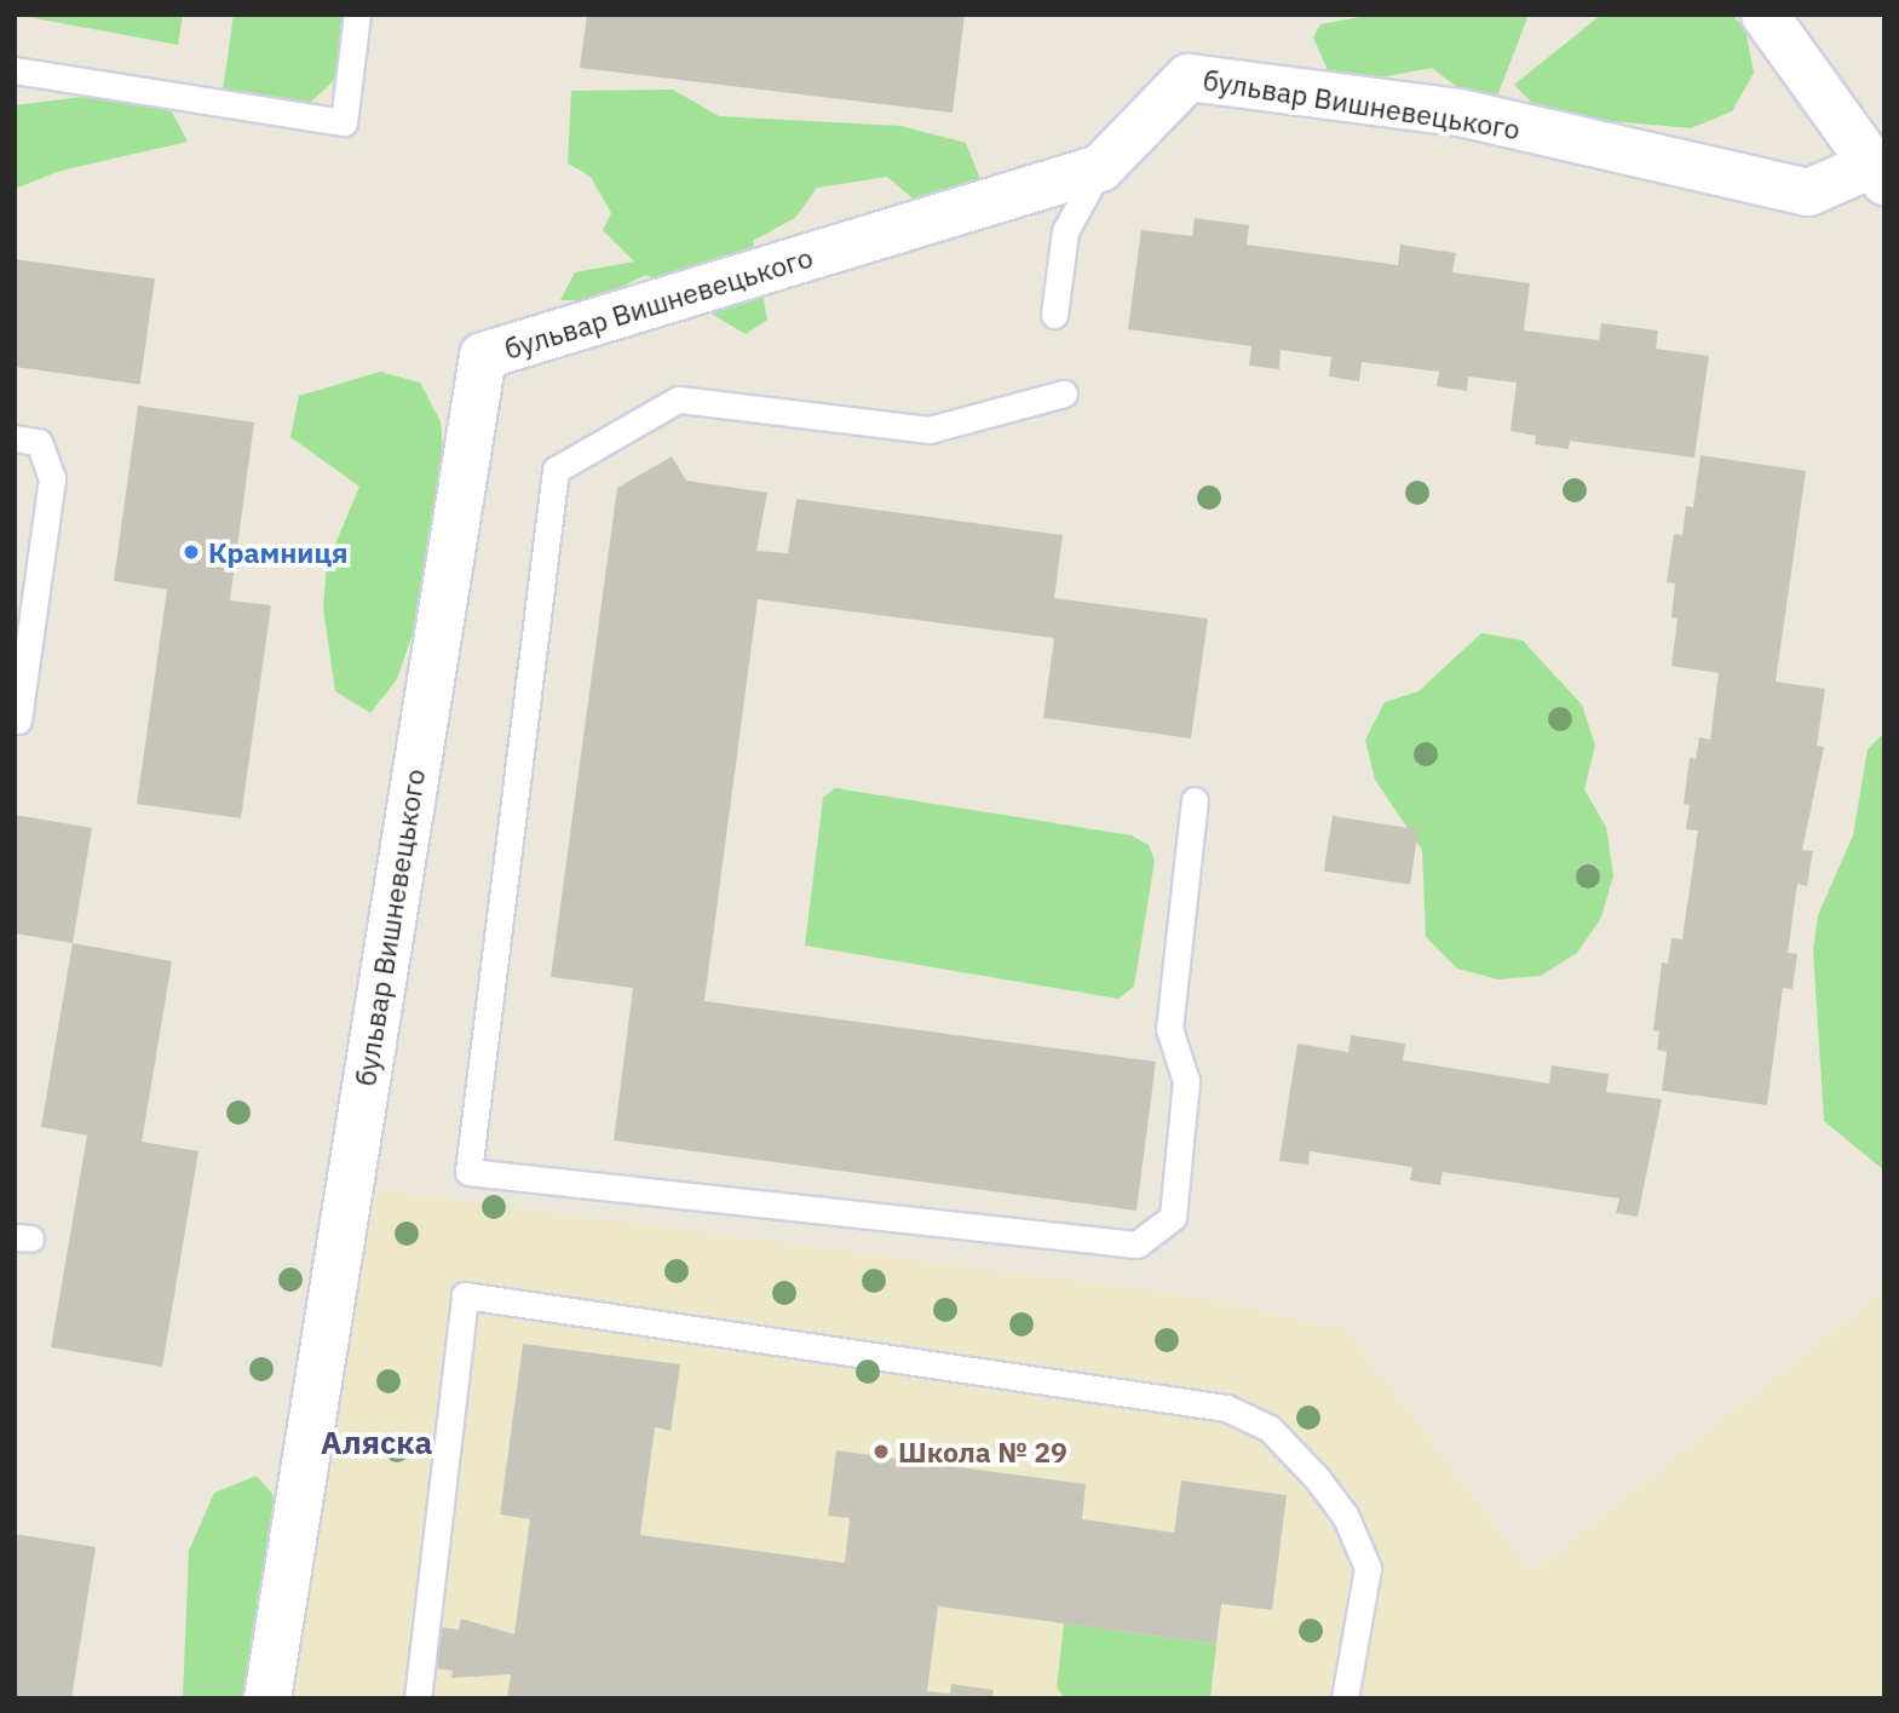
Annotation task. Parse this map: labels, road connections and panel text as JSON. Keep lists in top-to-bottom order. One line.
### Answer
{"streets":{"street":["бульвар Вишневецького"]},"districts":["Аляска"],"places":["Крамниця","Школа № 29"]}
